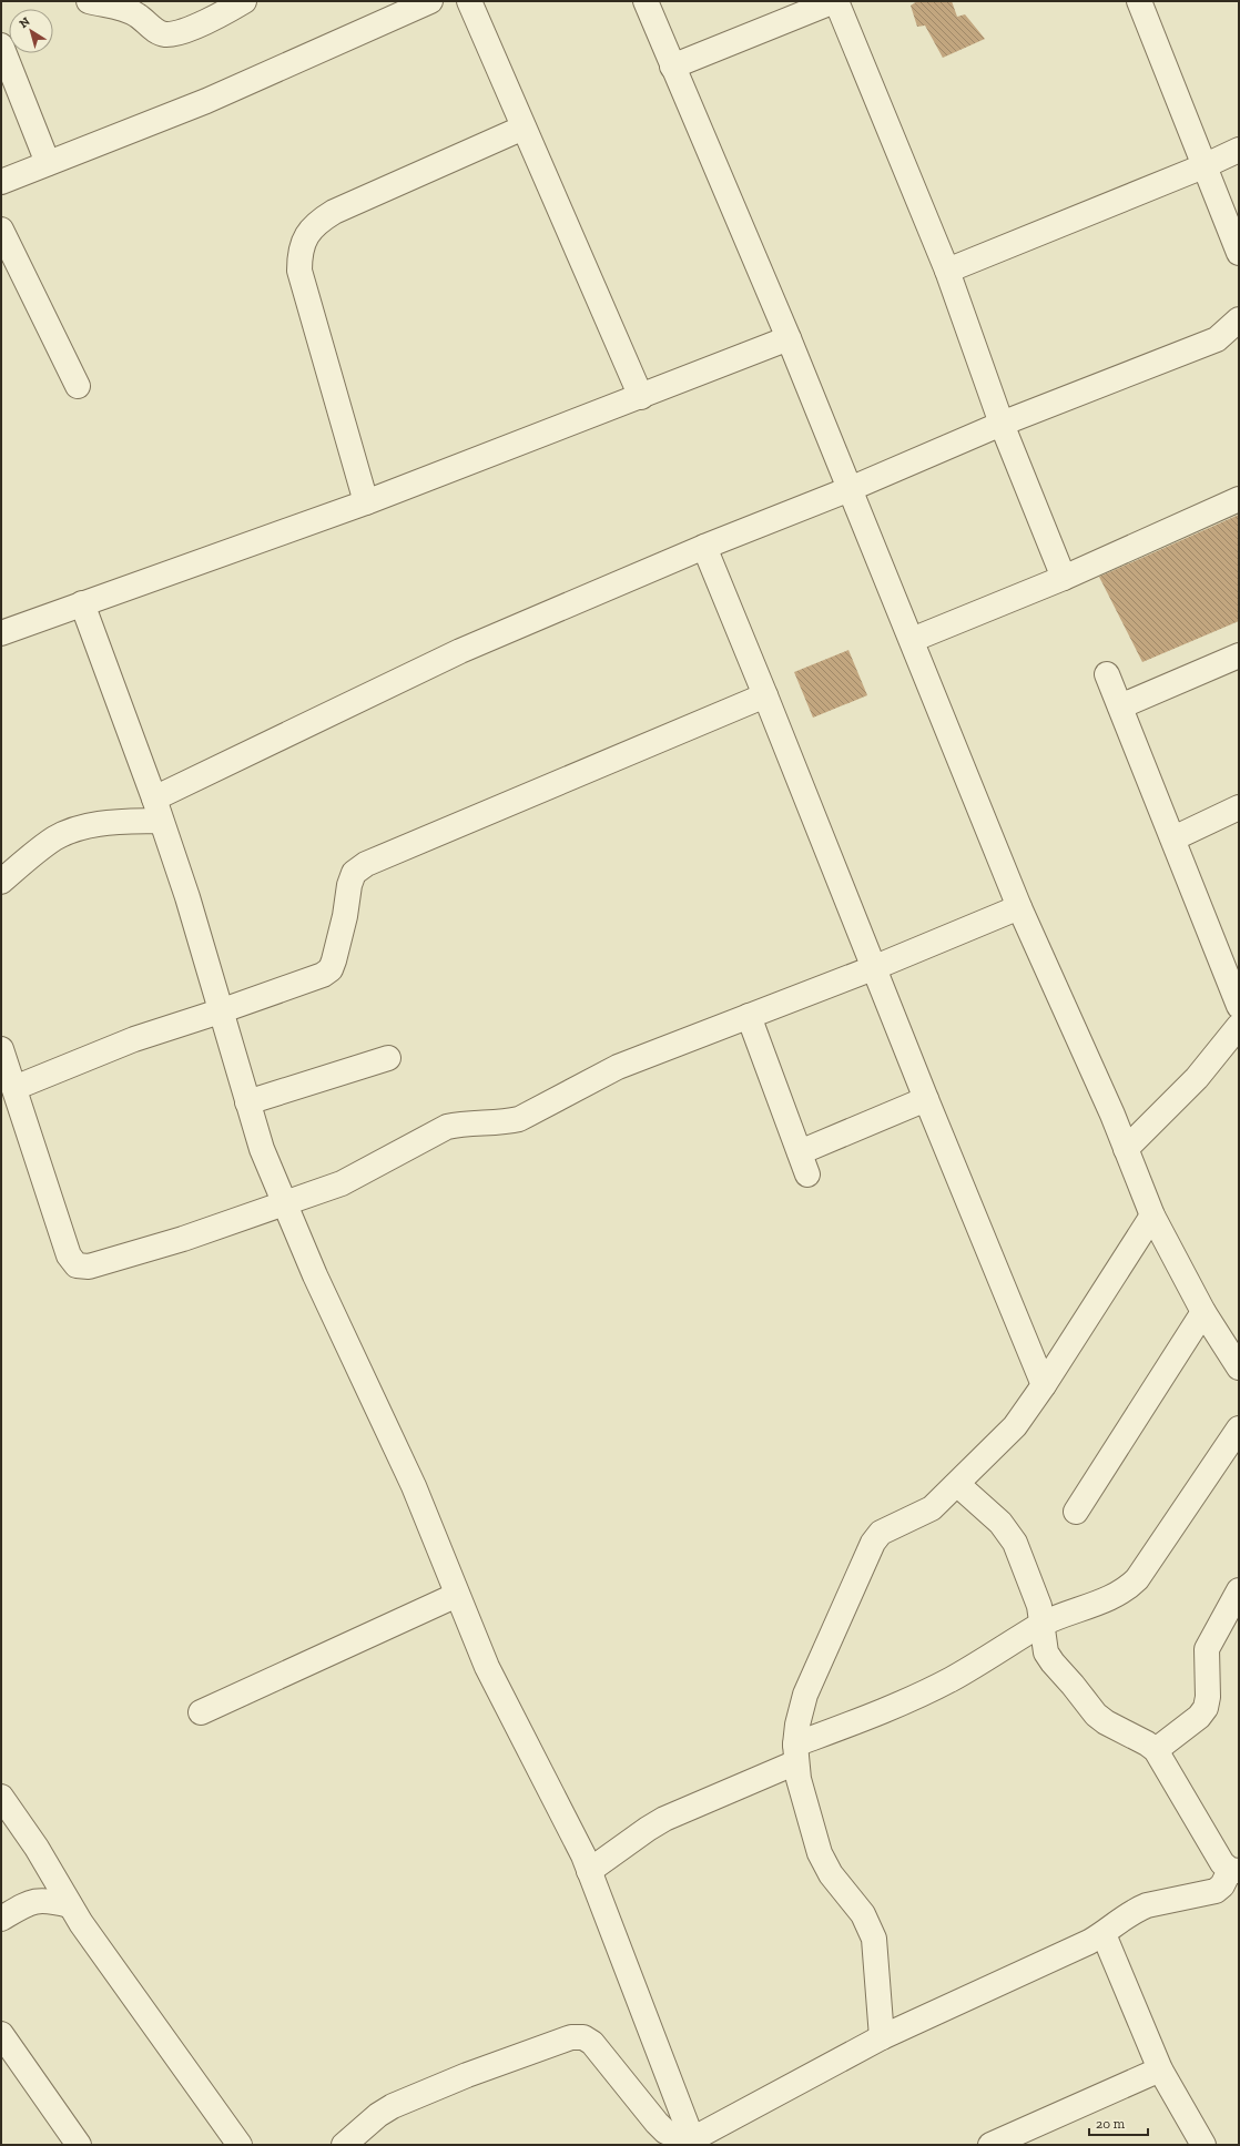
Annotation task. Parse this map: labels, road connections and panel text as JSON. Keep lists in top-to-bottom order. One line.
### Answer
{"scale_bar":"20 m","north":"top left"}
